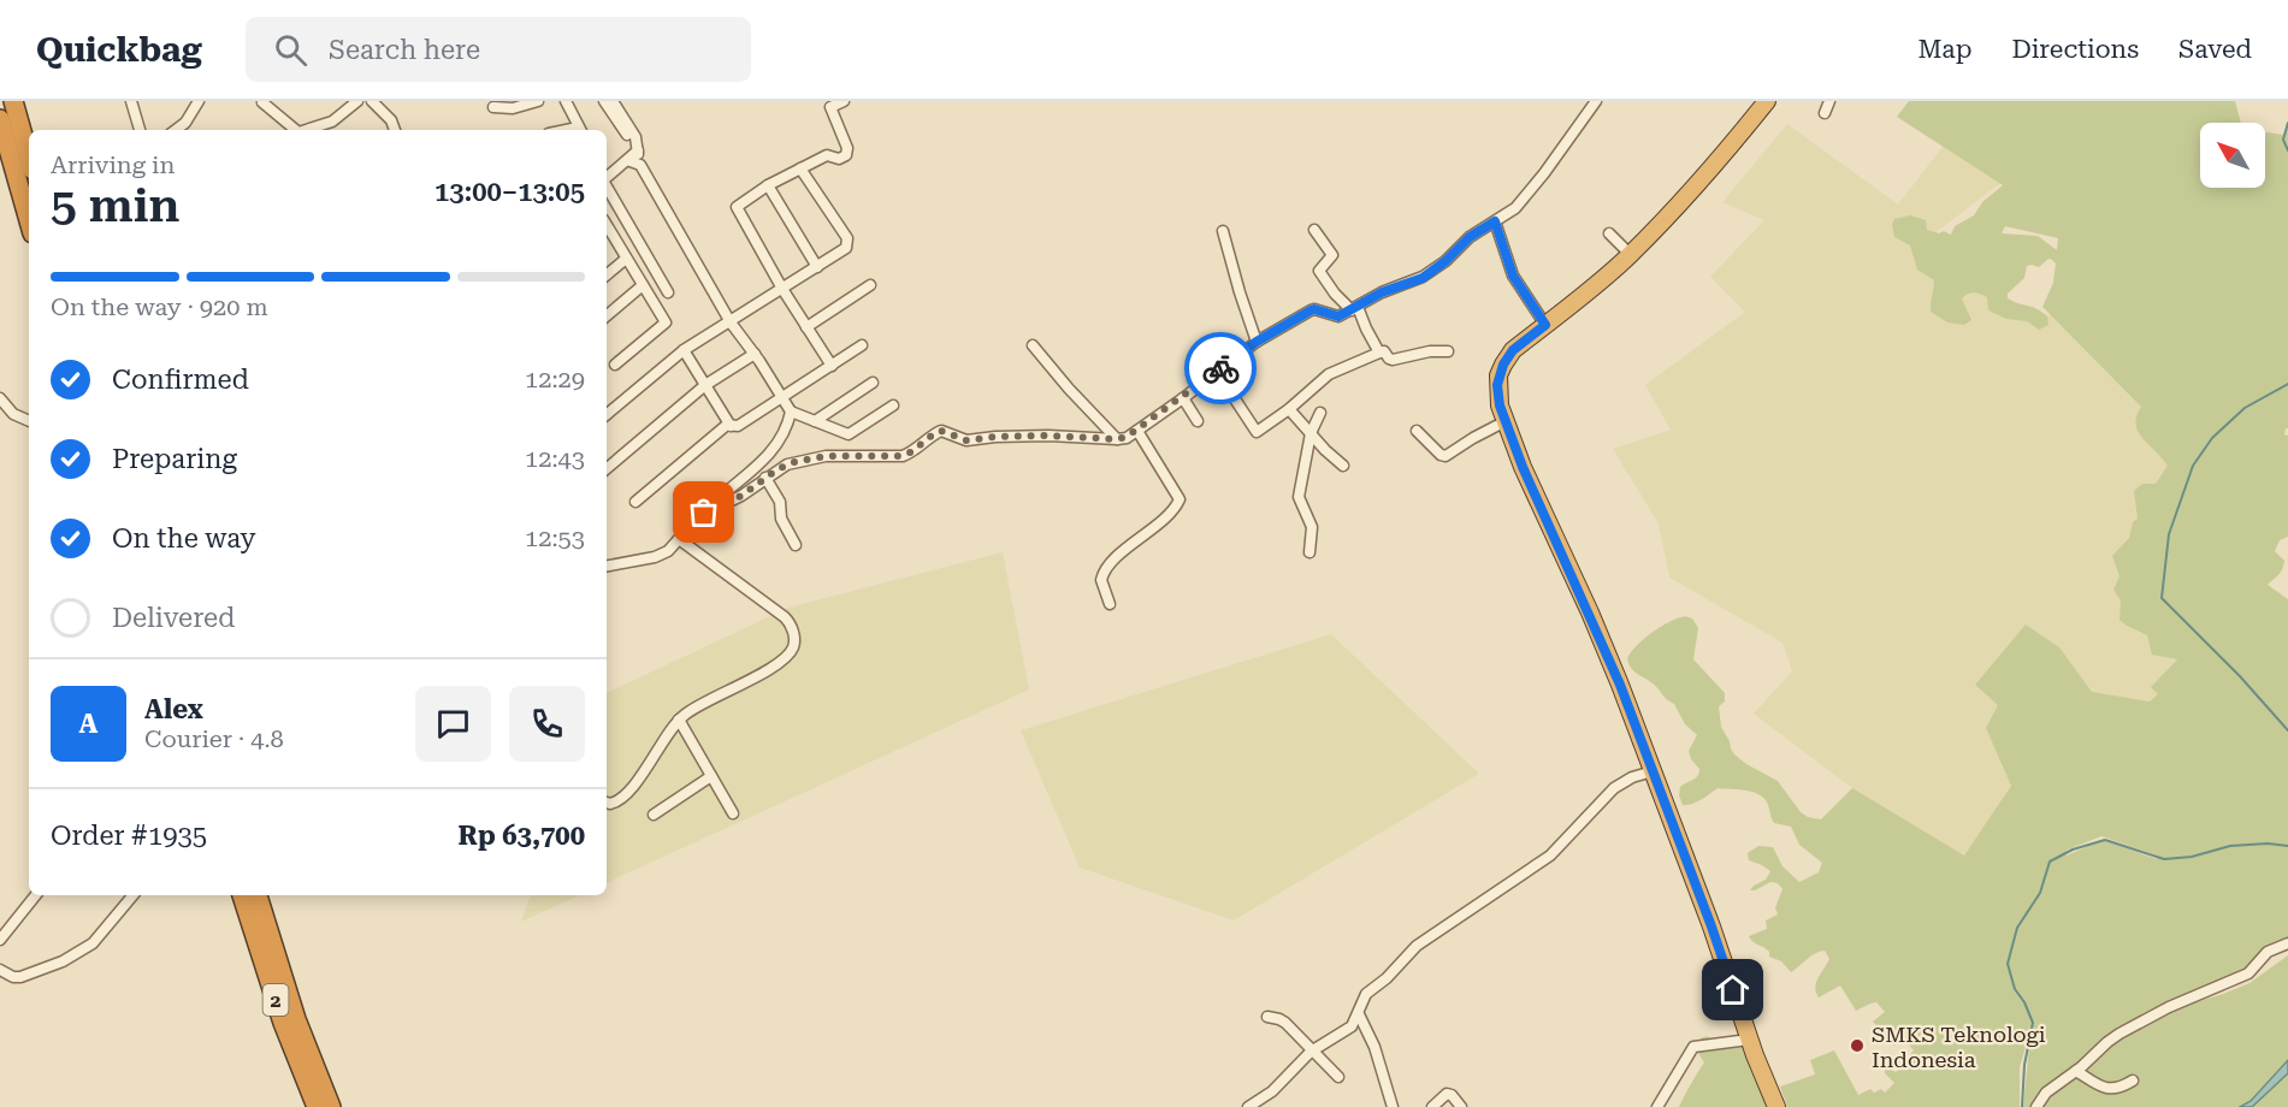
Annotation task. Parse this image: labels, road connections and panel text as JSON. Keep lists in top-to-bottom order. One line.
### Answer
{"streets":{"highway":["2"]},"places":["SMKS Teknologi Indonesia"],"north":"top left","page":{"header":"Quickbag","search":"Search here","nav":["Map","Directions","Saved"],"heading":["5 min","Arriving in","13:00–13:05"],"panel":["Alex","Courier · 4.8","Order #1935","Rp 63,700"],"bar":"On the way · 920 m","list":[["Confirmed","12:29"],["Preparing","12:43"],["On the way","12:53"],"Delivered"],"round":"A"}}
